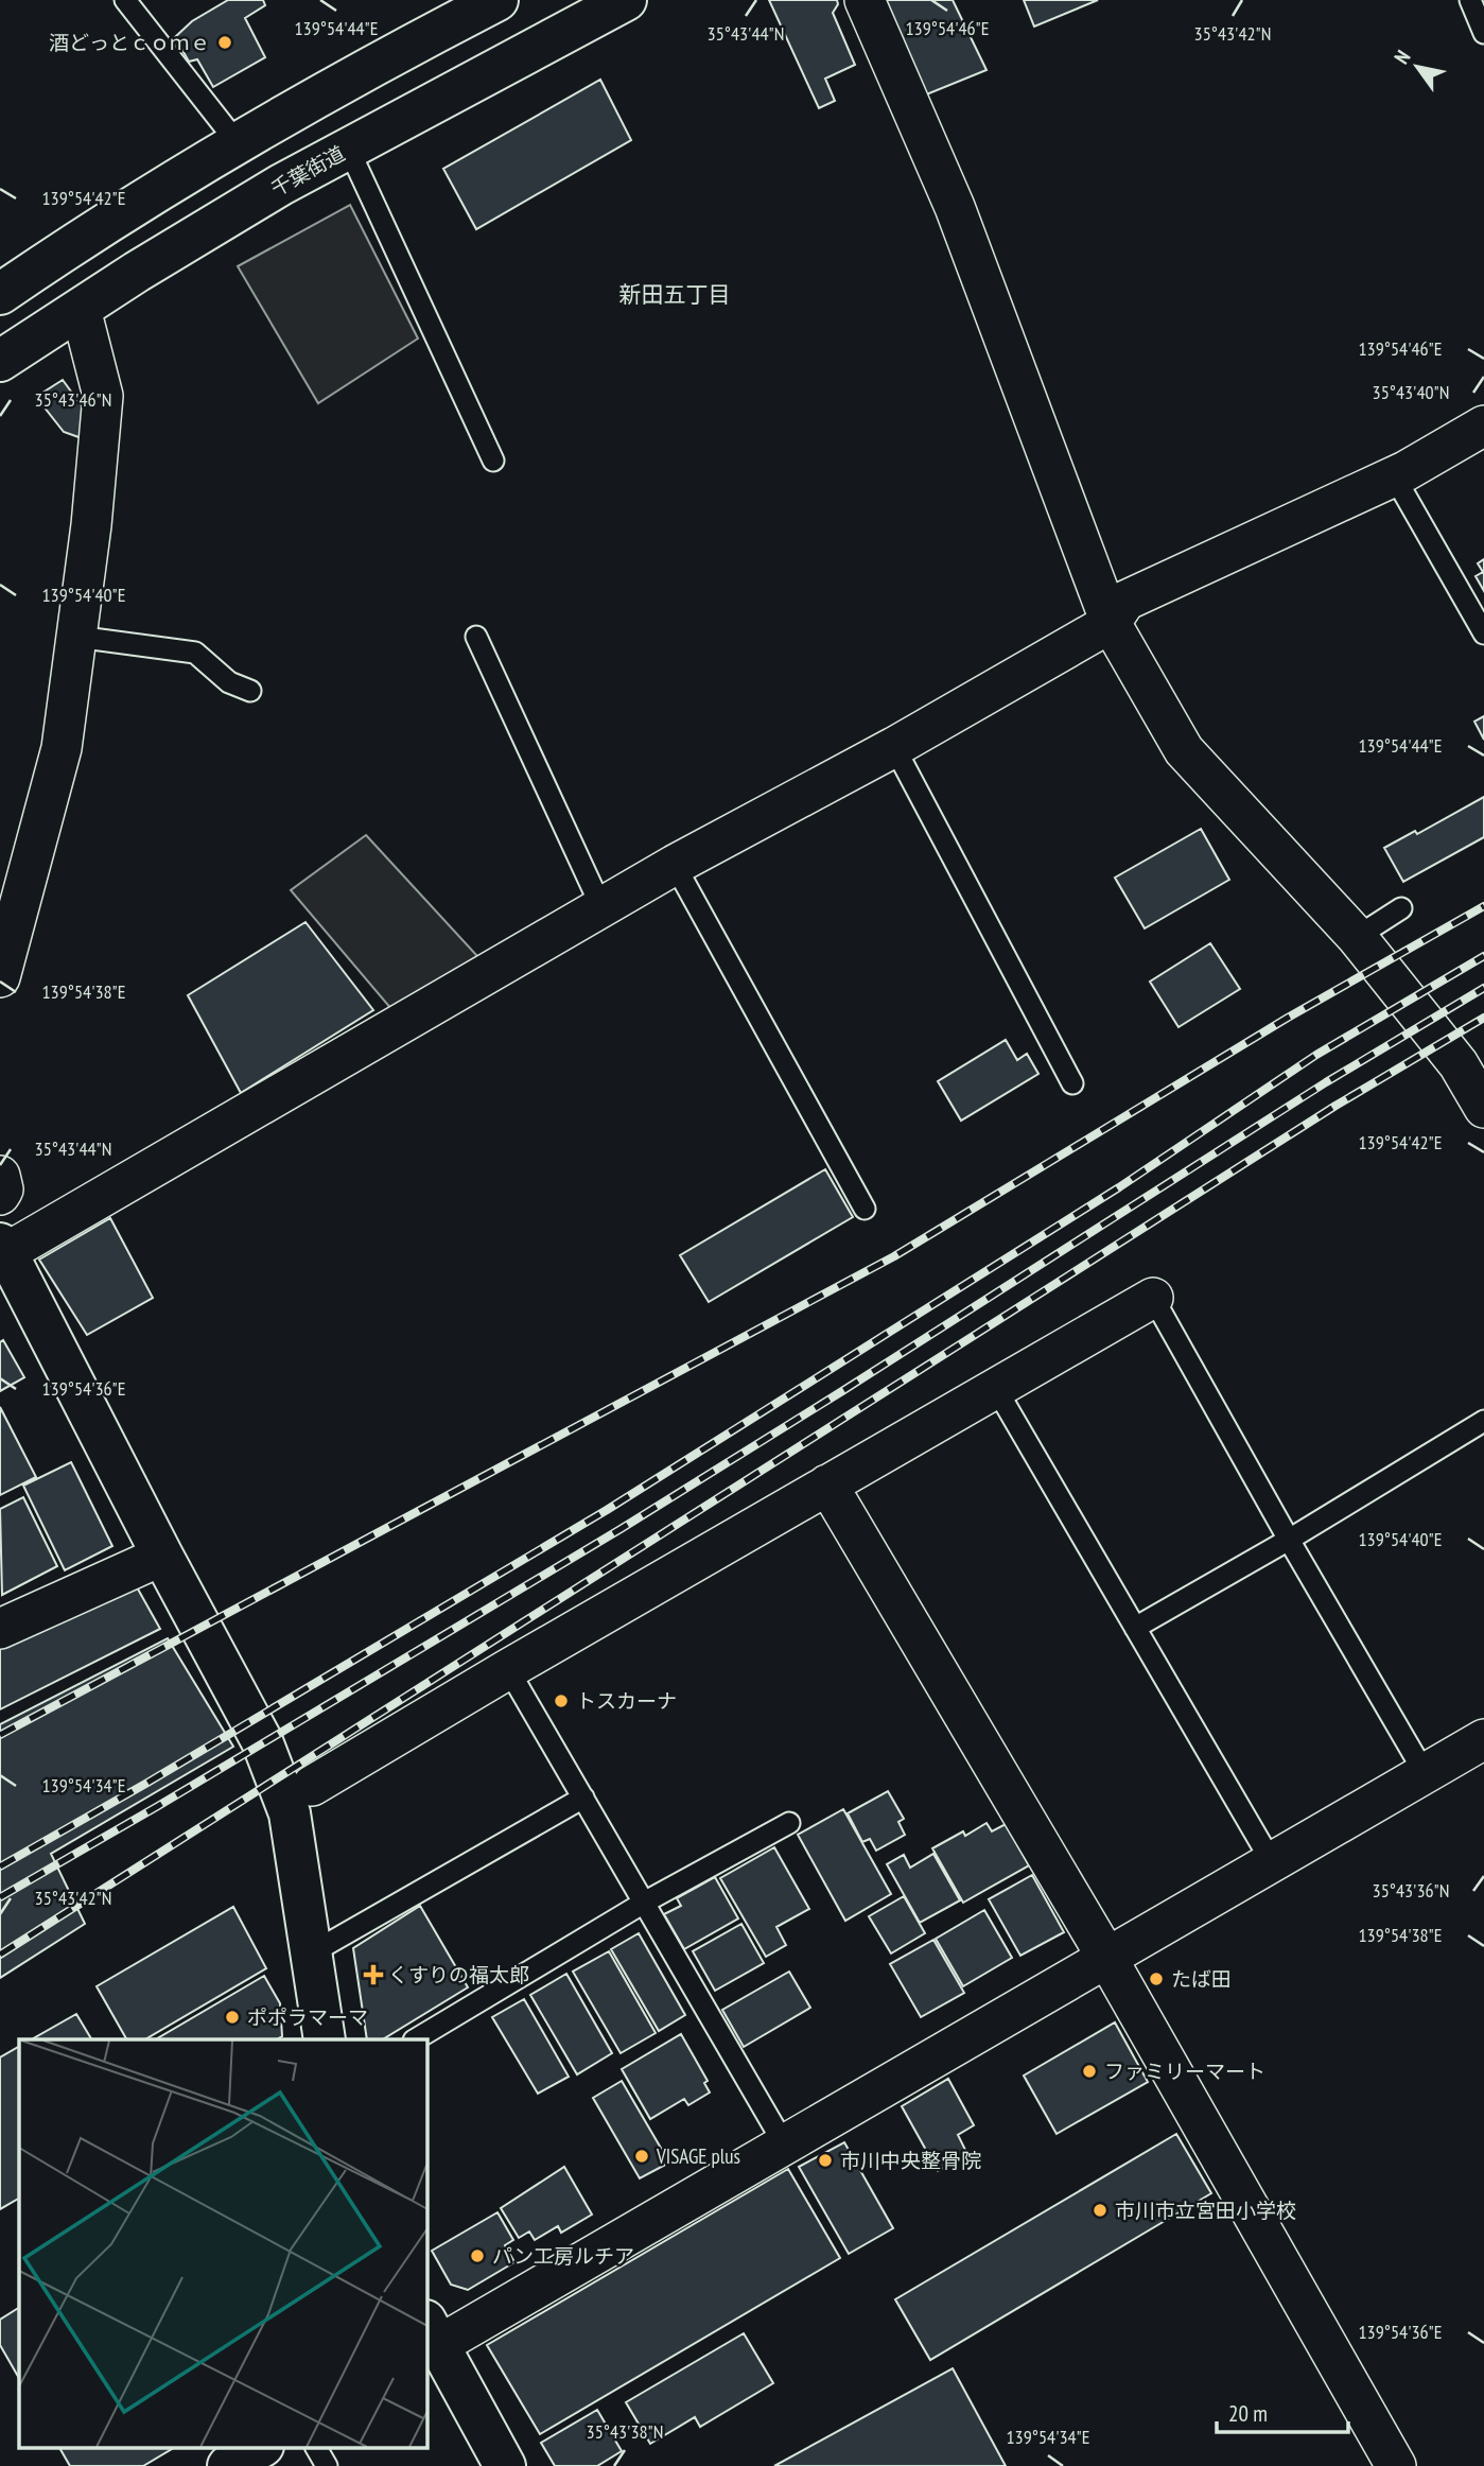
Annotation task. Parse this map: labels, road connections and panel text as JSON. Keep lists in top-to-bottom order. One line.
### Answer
{"streets":{"main road":["千葉街道"]},"districts":["新田五丁目"],"places":{"other":["酒どっとｃｏｍｅ","トスカーナ","たば田","ポポラマーマ","ファミリーマート","VISAGE plus","市川中央整骨院","市川市立宮田小学校","パン工房ルチア"],"health":["くすりの福太郎"]},"scale_bar":"20 m","north":"top left","coordinates":["139°54'44\"E","139°54'46\"E","35°43'44\"N","35°43'42\"N","139°54'42\"E","35°43'40\"N","35°43'46\"N","139°54'40\"E","139°54'38\"E","139°54'36\"E","139°54'34\"E","35°43'36\"N","35°43'38\"N"]}
